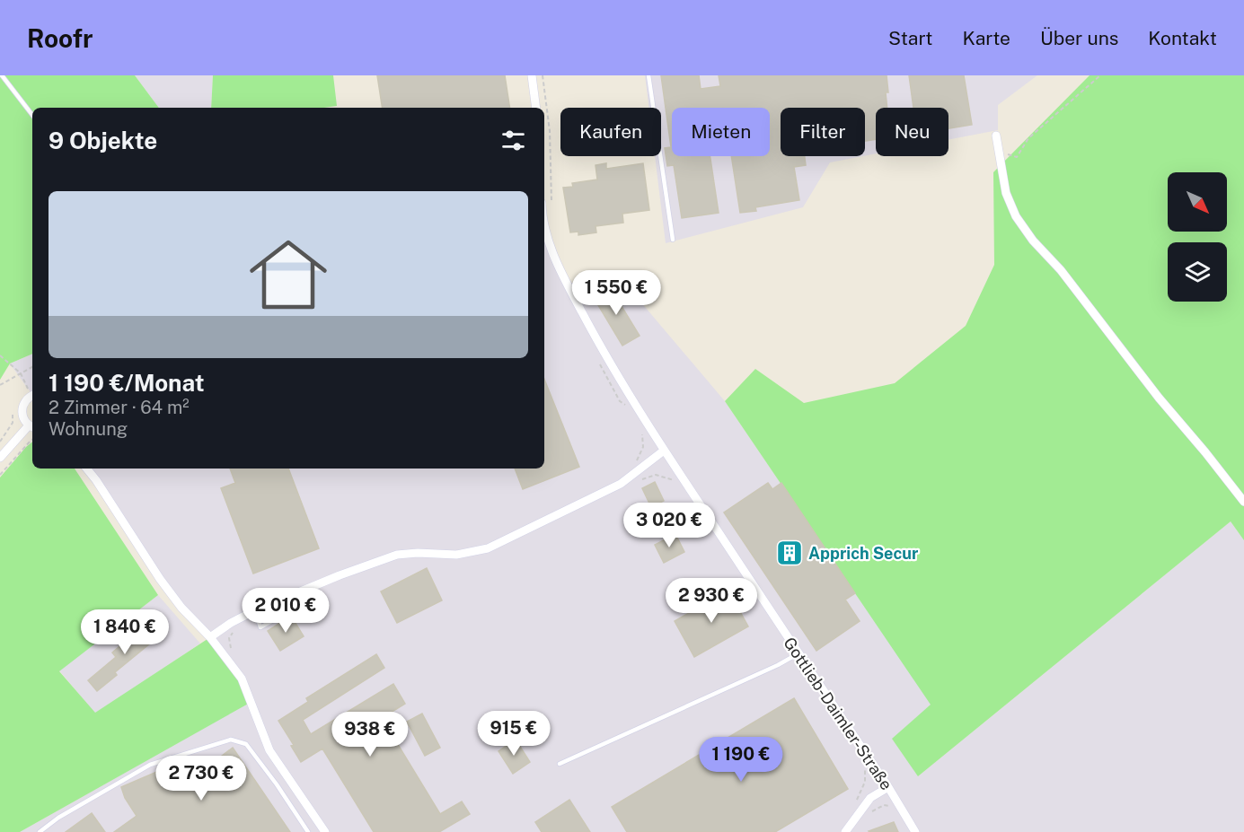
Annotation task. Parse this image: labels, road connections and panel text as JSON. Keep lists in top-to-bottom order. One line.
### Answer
{"streets":{"street":["Gottlieb-Daimler-Straße"]},"places":{"building":["Apprich Secur"]},"north":"bottom right","page":{"header":"Roofr","nav":["Start","Karte","Über uns","Kontakt"],"chip":["Kaufen","Mieten","Filter","Neu"],"heading":"9 Objekte","list":[{"name":"1 190 €/Monat","note":"2 Zimmer · 64 m² · Wohnung"}],"price":["1 550 €","3 020 €","2 930 €","2 010 €","1 840 €","915 €","938 €","1 190 €","2 730 €"]}}
